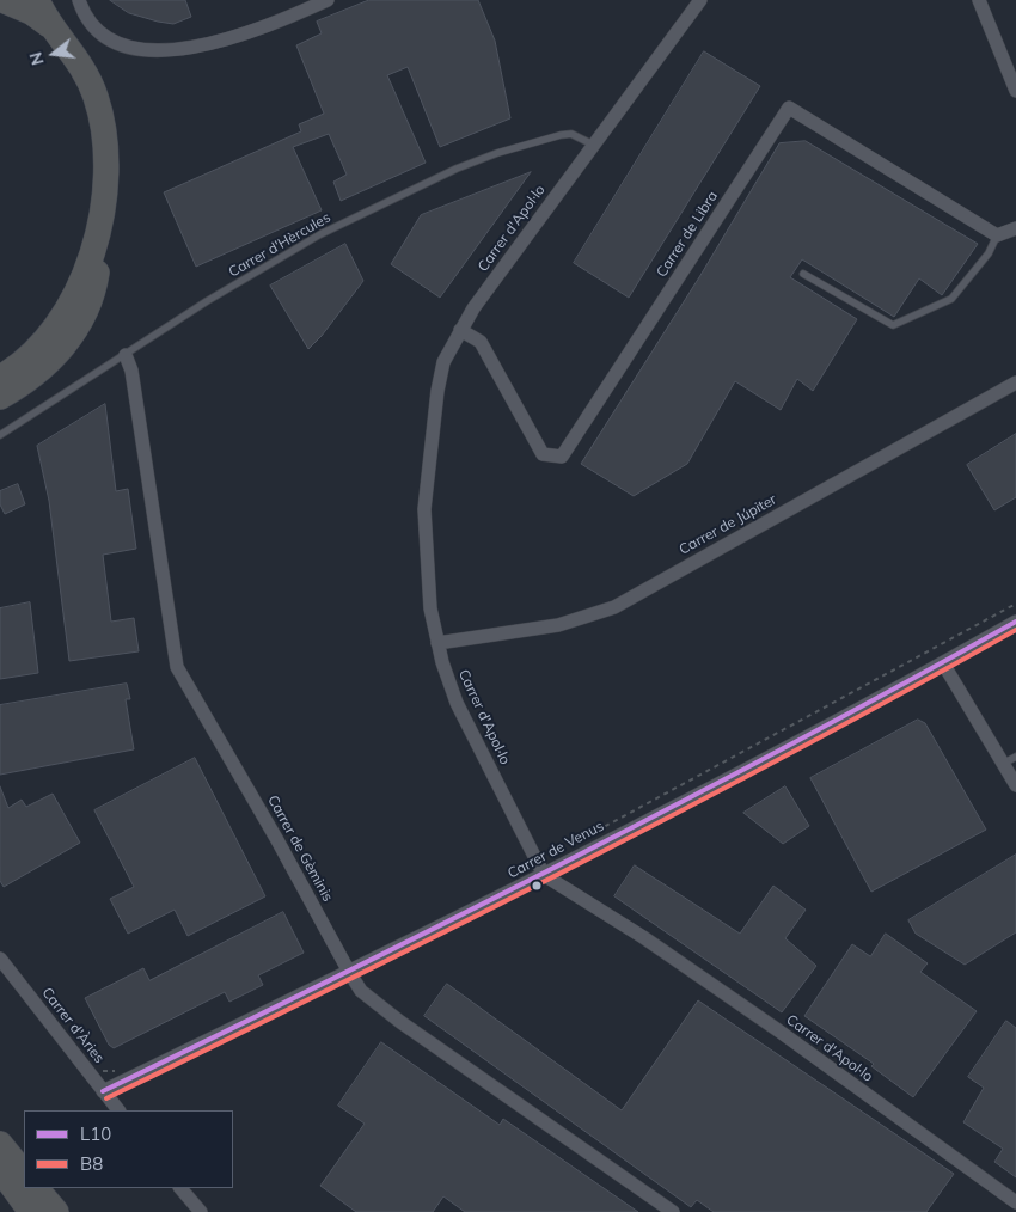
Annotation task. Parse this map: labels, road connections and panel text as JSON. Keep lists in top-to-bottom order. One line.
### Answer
{"streets":{"street":["Carrer d'Apol·lo","Carrer de Libra","Carrer de Júpiter","Carrer de Gèminis","Carrer de Venus","Carrer d'Àries"],"lane":["Carrer d'Hèrcules"]},"crossings":[["Carrer d'Apol·lo","Carrer de Libra"],["Carrer d'Apol·lo","Carrer d'Hèrcules"],["Carrer d'Apol·lo","Carrer de Júpiter"],["Carrer d'Apol·lo","Carrer de Venus"],["Carrer d'Hèrcules","Carrer de Gèminis"],["Carrer de Gèminis","Carrer de Venus"],["Carrer de Venus","Carrer d'Àries"]],"lines":["transit line L10","transit line B8"],"legend":["L10","B8"],"north":"left"}
